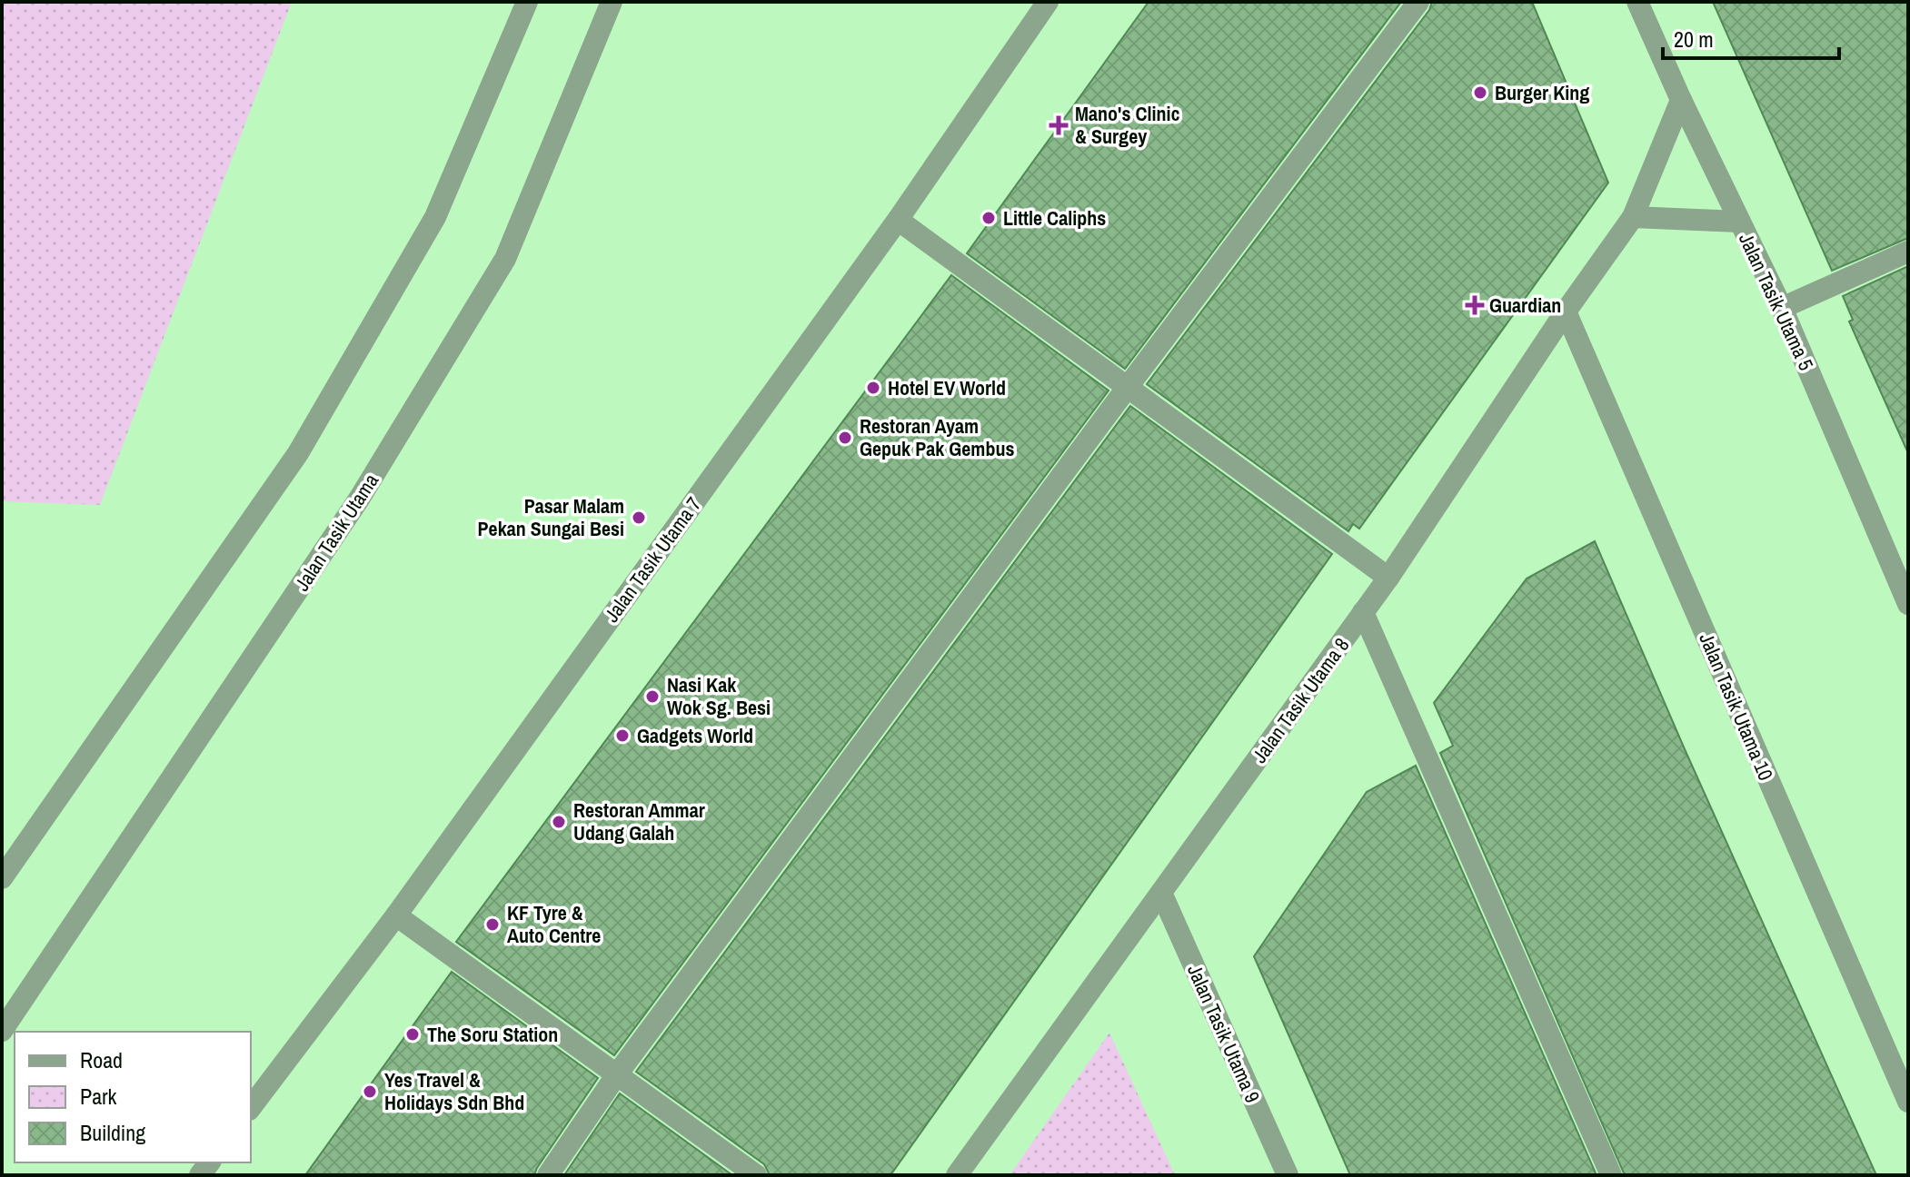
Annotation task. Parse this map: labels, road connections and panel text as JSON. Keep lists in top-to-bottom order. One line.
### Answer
{"streets":{"street":["Jalan Tasik Utama 5","Jalan Tasik Utama","Jalan Tasik Utama 7","Jalan Tasik Utama 8","Jalan Tasik Utama 10","Jalan Tasik Utama 9"]},"crossings":[["Jalan Tasik Utama 5","Jalan Tasik Utama 8"],["Jalan Tasik Utama 8","Jalan Tasik Utama 10"],["Jalan Tasik Utama 8","Jalan Tasik Utama 9"]],"places":{"other":["Burger King","Little Caliphs","Hotel EV World","Restoran Ayam Gepuk Pak Gembus","Pasar Malam Pekan Sungai Besi","Nasi Kak Wok Sg. Besi","Gadgets World","Restoran Ammar Udang Galah","KF Tyre & Auto Centre","The Soru Station","Yes Travel & Holidays Sdn Bhd"],"health":["Mano's Clinic & Surgey","Guardian"]},"legend":["Road","Park","Building"],"scale_bar":"20 m"}
